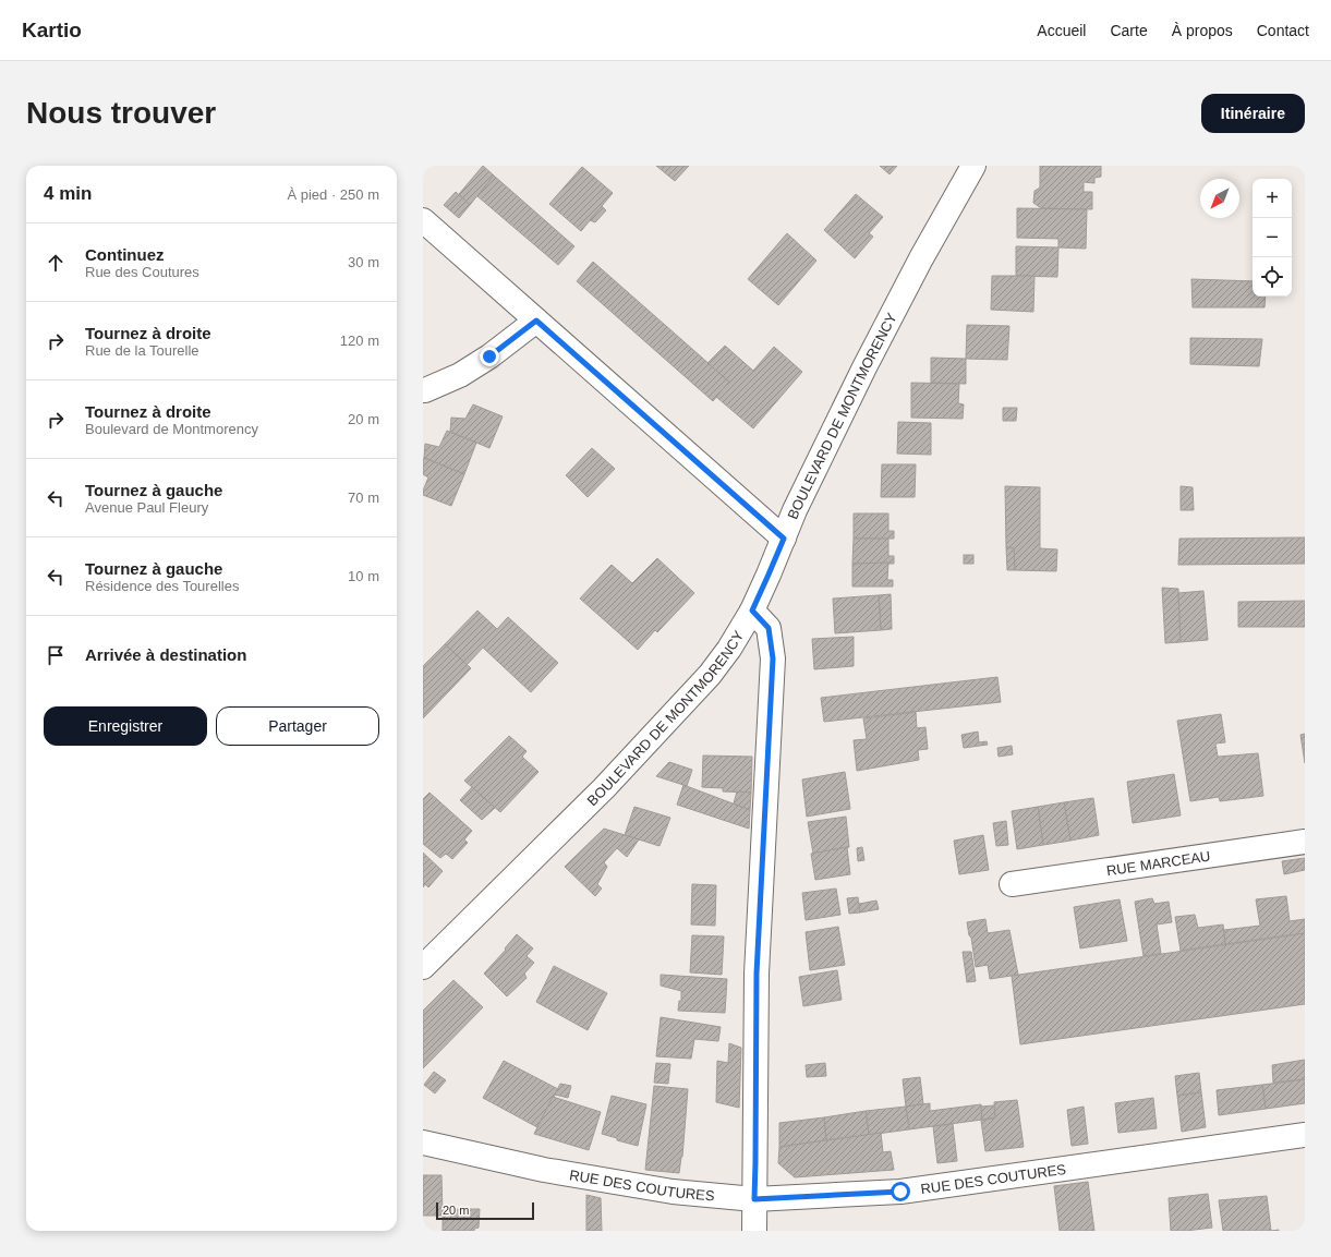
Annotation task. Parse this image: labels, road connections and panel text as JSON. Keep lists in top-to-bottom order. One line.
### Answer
{"streets":{"street":["BOULEVARD DE MONTMORENCY","RUE MARCEAU","RUE DES COUTURES"]},"scale_bar":"20 m","north":"bottom left","page":{"header":"Kartio","nav":["Accueil","Carte","À propos","Contact"],"buttons":["Itinéraire",["Enregistrer","Partager"]],"title":"Nous trouver","heading":["4 min","À pied · 250 m"],"map_buttons":["+","−"],"list":[["Continuez","Rue des Coutures","30 m"],["Tournez à droite","Rue de la Tourelle","120 m"],["Tournez à droite","Boulevard de Montmorency","20 m"],["Tournez à gauche","Avenue Paul Fleury","70 m"],["Tournez à gauche","Résidence des Tourelles","10 m"],"Arrivée à destination"],"scale":"20 m"}}
